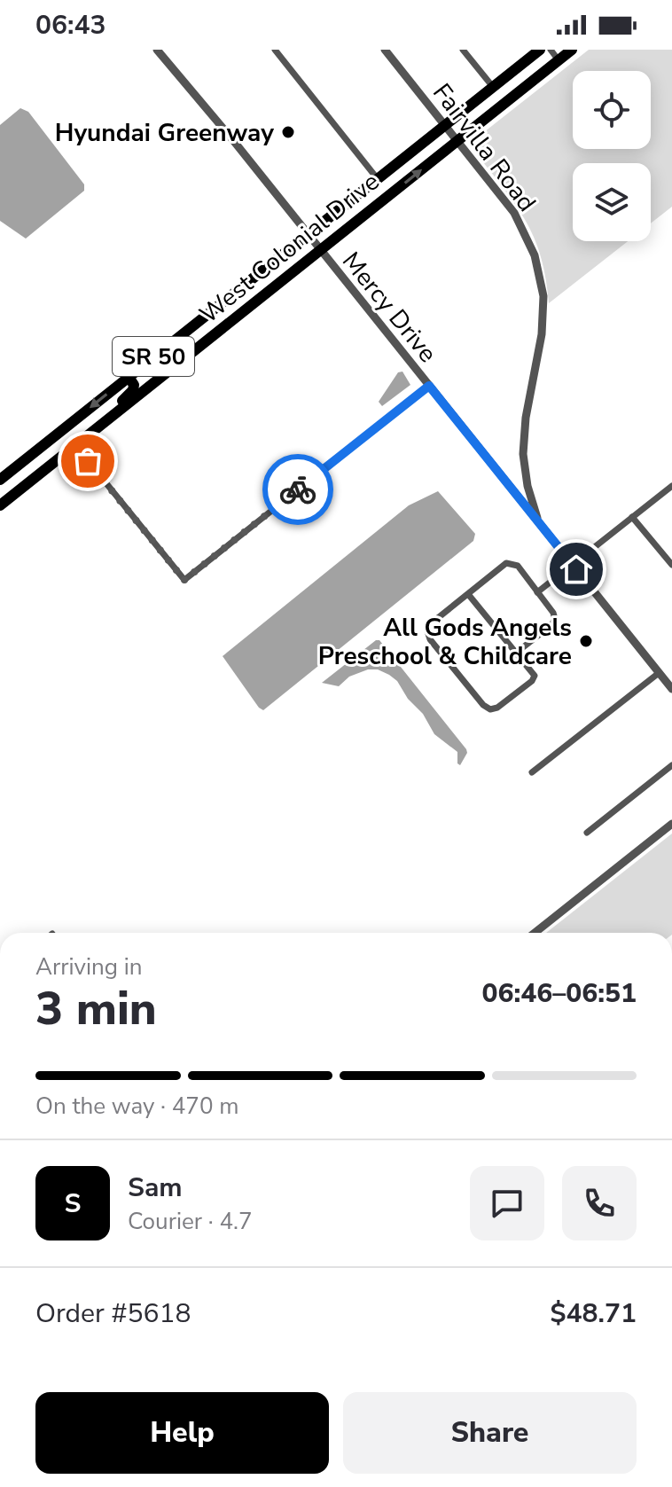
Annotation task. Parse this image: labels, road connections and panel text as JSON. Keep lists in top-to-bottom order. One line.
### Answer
{"streets":{"highway":["West Colonial Drive","SR 50"],"street":["Fairvilla Road","Mercy Drive"]},"crossings":[["Fairvilla Road","West Colonial Drive"],["Fairvilla Road","Mercy Drive"],["West Colonial Drive","Mercy Drive"]],"places":["Hyundai Greenway","All Gods Angels Preschool & Childcare"],"page":{"status":"06:43","heading":["3 min","Arriving in","06:46–06:51"],"panel":["Sam","Courier · 4.7","Order #5618","$48.71"],"bar":"On the way · 470 m","round":"S","buttons":["Help","Share"]}}
